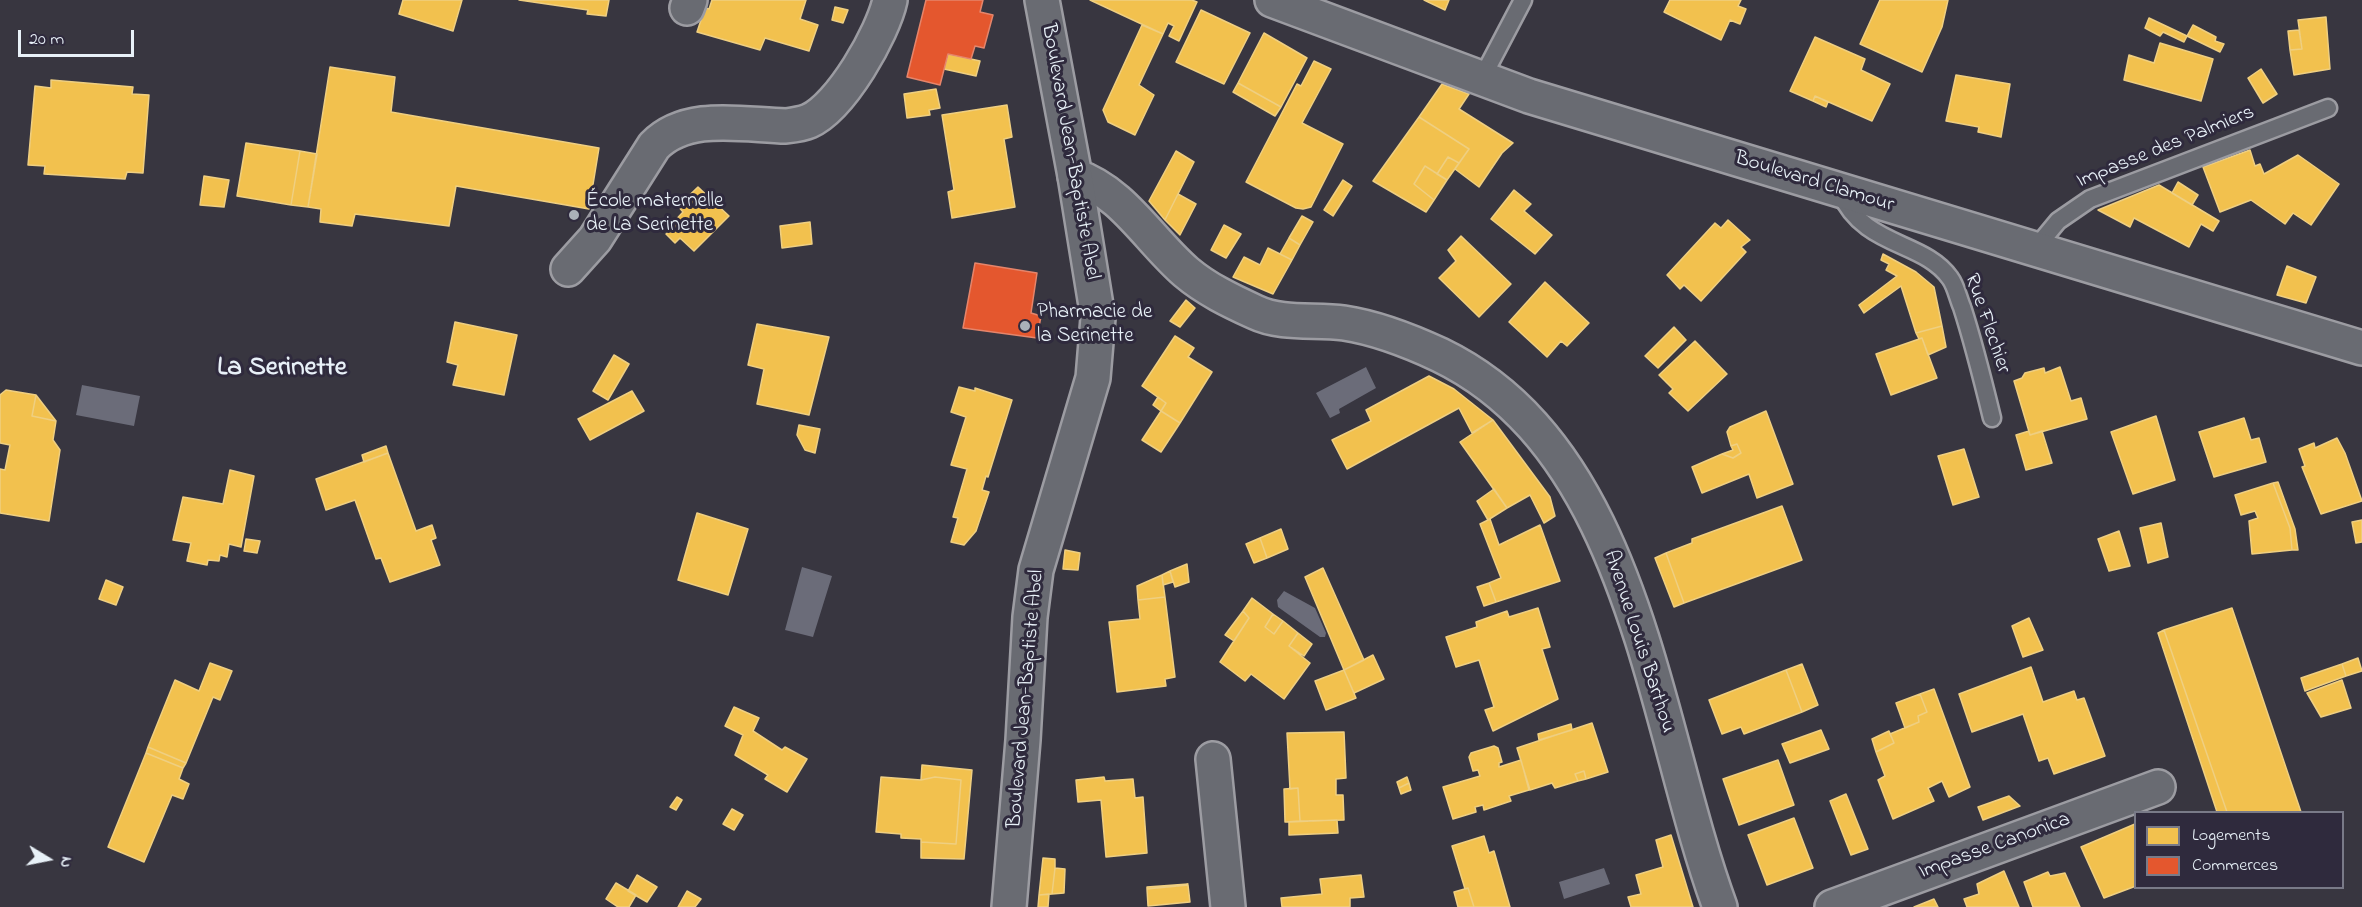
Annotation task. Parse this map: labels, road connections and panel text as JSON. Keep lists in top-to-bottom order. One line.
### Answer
{"streets":{"street":["Boulevard Jean-Baptiste Abel","Boulevard Clamour","Avenue Louis Barthou","Impasse Canonica"],"lane":["Impasse des Palmiers","Rue Flechier"]},"crossings":[["Impasse des Palmiers","Boulevard Clamour"],["Boulevard Jean-Baptiste Abel","Avenue Louis Barthou"],["Boulevard Clamour","Rue Flechier"]],"districts":["La Serinette"],"places":["École maternelle de La Serinette","Pharmacie de la Serinette"],"legend":["Logements","Commerces"],"scale_bar":"20 m","north":"right"}
